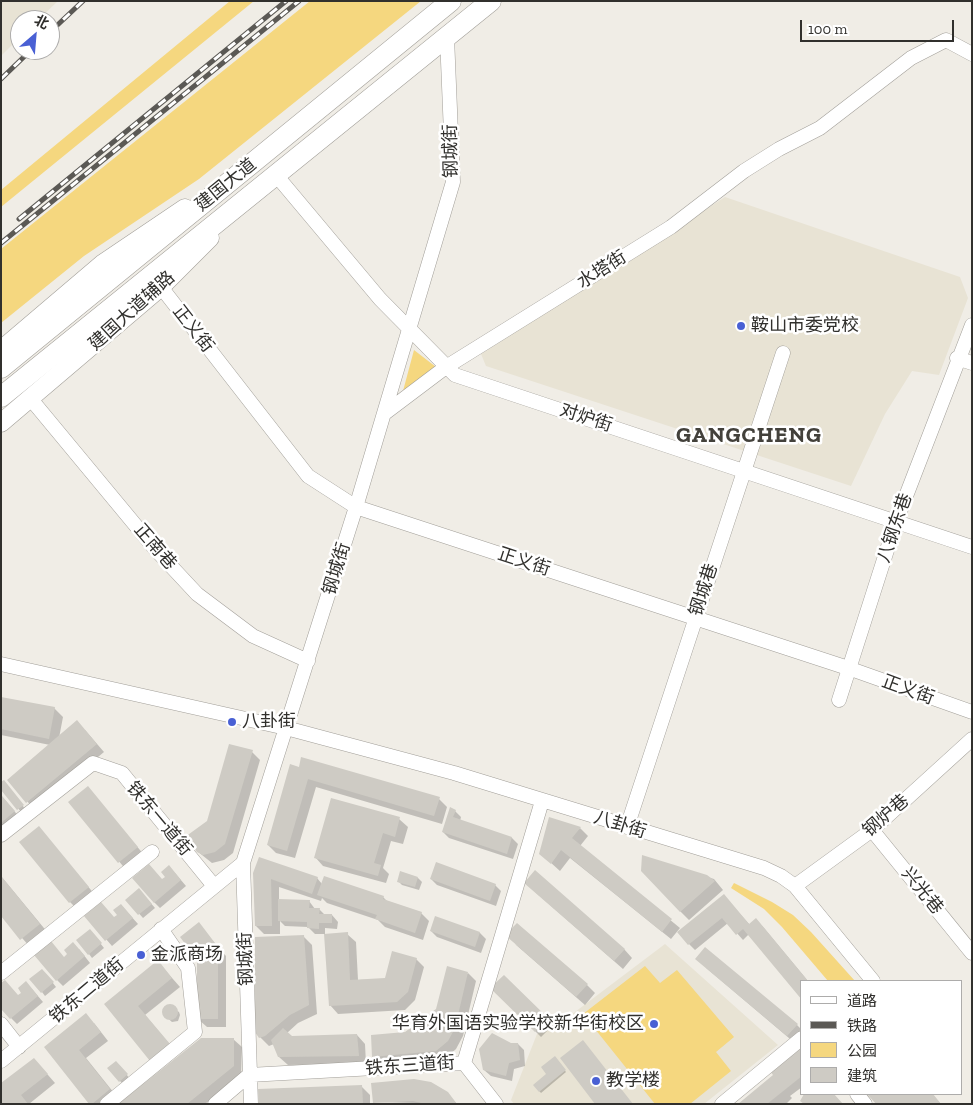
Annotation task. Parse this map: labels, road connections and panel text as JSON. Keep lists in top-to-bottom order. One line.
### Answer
{"streets":{"highway":["建国大道"],"main road":["建国大道辅路"],"street":["钢城街","水塔街","正义街","对炉街","八钢东巷","正南巷","钢城巷","钢炉巷","铁东一道街","八卦街","兴光巷","铁东二道街","铁东三道街"]},"crossings":[["钢城街","水塔街"],["钢城街","正义街"],["钢城街","对炉街"],["钢城街","正南巷"],["钢城街","八卦街"],["钢城街","铁东二道街"],["钢城街","铁东三道街"],["水塔街","对炉街"],["建国大道辅路","正义街"],["建国大道辅路","正南巷"],["正义街","八钢东巷"],["正义街","钢城巷"],["对炉街","八钢东巷"],["对炉街","钢城巷"],["钢城巷","八卦街"],["钢炉巷","八卦街"],["钢炉巷","兴光巷"],["铁东一道街","铁东二道街"],["八卦街","铁东三道街"]],"districts":["GANGCHENG"],"places":["鞍山市委党校","八卦街","金派商场","华育外国语实验学校新华街校区","教学楼"],"legend":["道路","铁路","公园","建筑"],"scale_bar":"100 m","north":"top right"}
